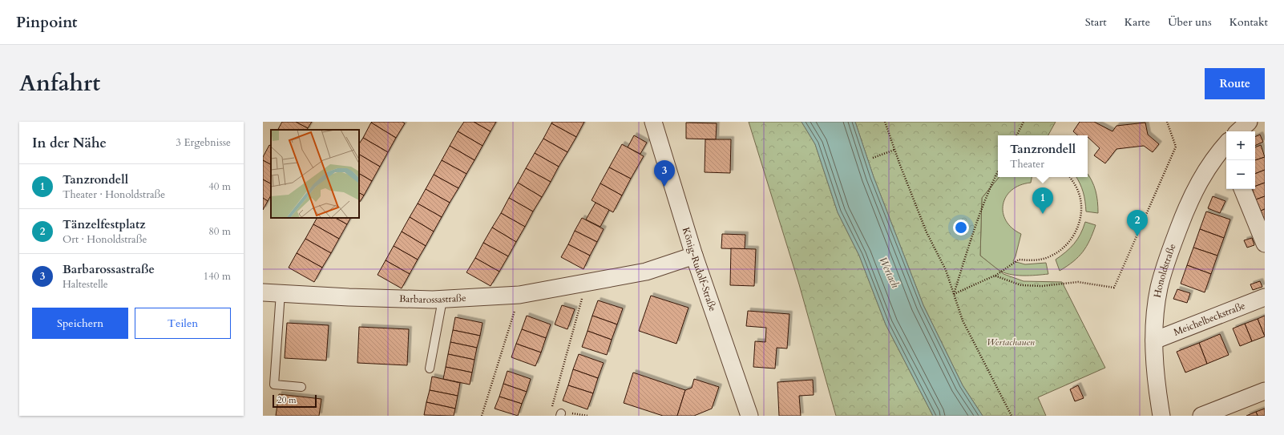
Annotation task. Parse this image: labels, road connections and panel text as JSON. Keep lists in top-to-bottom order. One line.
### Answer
{"streets":{"street":["König-Rudolf-Straße","Honoldstraße","Barbarossastraße","Meichelbeckstraße"]},"crossings":[["König-Rudolf-Straße","Barbarossastraße"],["Honoldstraße","Meichelbeckstraße"]],"water":["Wertach"],"parks":["Wertachauen"],"scale_bar":"20 m","page":{"header":"Pinpoint","nav":["Start","Karte","Über uns","Kontakt"],"title":"Anfahrt","buttons":["Route",["Speichern","Teilen"]],"heading":["In der Nähe","3 Ergebnisse"],"map_buttons":["+","−"],"popup":["Tanzrondell","Theater"],"pins":["3","1","2"],"list":[{"mark":"1","name":"Tanzrondell","note":"Theater · Honoldstraße","value":"40 m"},{"mark":"2","name":"Tänzelfestplatz","note":"Ort · Honoldstraße","value":"80 m"},{"mark":"3","name":"Barbarossastraße","note":"Haltestelle","value":"140 m"}],"scale":"20 m"}}
